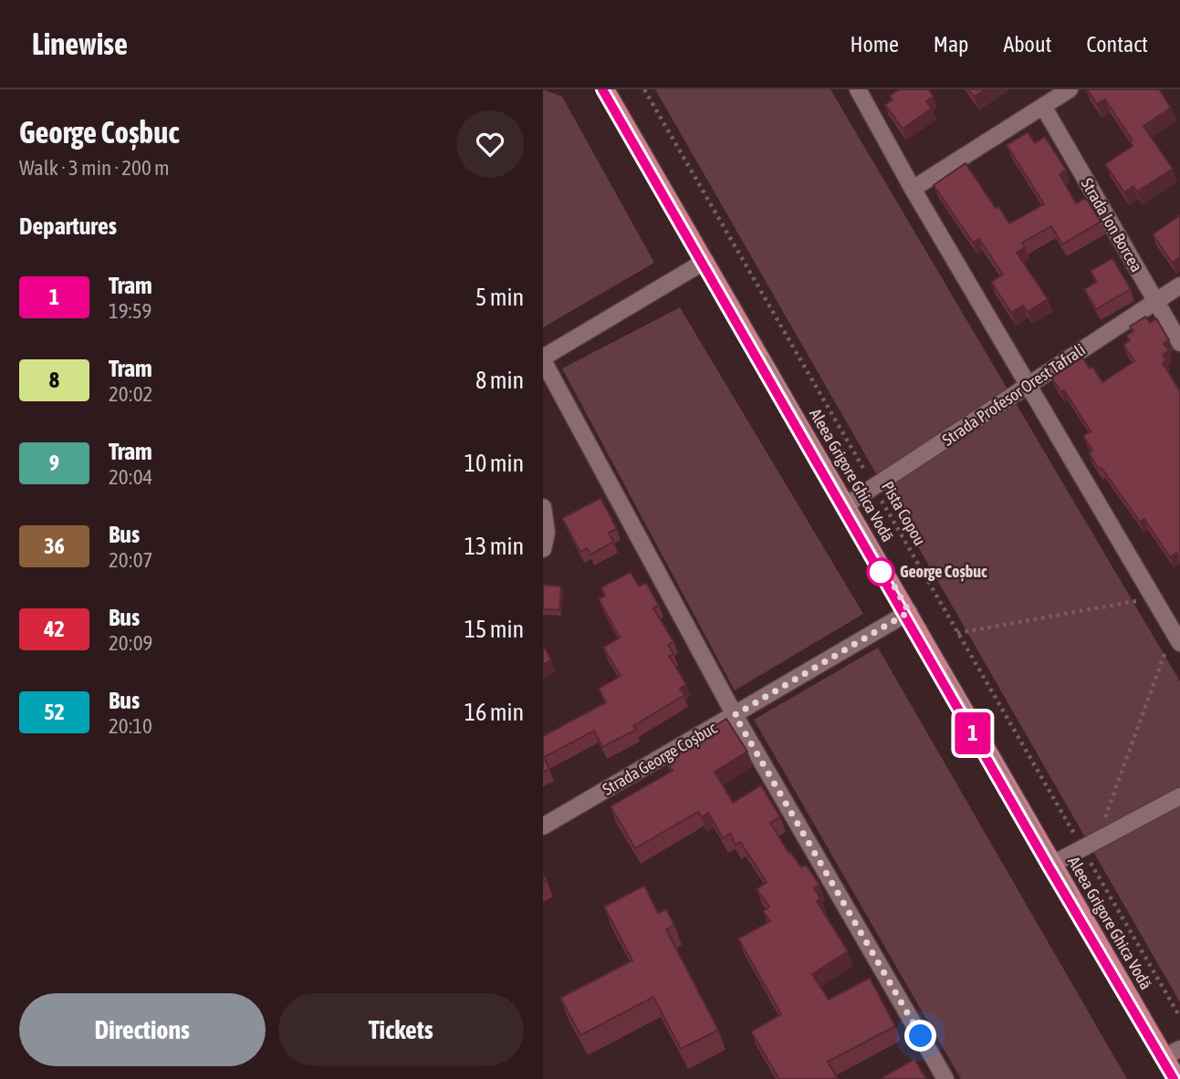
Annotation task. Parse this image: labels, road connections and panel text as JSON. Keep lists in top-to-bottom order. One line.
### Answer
{"streets":{"main road":["Aleea Grigore Ghica Vodă"],"street":["Strada Ion Borcea","Strada Profesor Orest Tafrali","Strada George Coșbuc"],"path":["Pista Copou"]},"crossings":[["Strada Ion Borcea","Strada Profesor Orest Tafrali"],["Strada Profesor Orest Tafrali","Aleea Grigore Ghica Vodă"],["Strada Profesor Orest Tafrali","Pista Copou"],["Aleea Grigore Ghica Vodă","Strada George Coșbuc"]],"places":["George Coșbuc"],"lines":["tram line 1"],"page":{"header":"Linewise","nav":["Home","Map","About","Contact"],"heading":[["George Coșbuc","Walk · 3 min · 200 m"],"Departures"],"on_map":"1","list":[{"mark":"1","name":"Tram","note":"19:59","value":"5 min"},{"mark":"8","name":"Tram","note":"20:02","value":"8 min"},{"mark":"9","name":"Tram","note":"20:04","value":"10 min"},{"mark":"36","name":"Bus","note":"20:07","value":"13 min"},{"mark":"42","name":"Bus","note":"20:09","value":"15 min"},{"mark":"52","name":"Bus","note":"20:10","value":"16 min"}],"buttons":["Directions","Tickets"]}}
